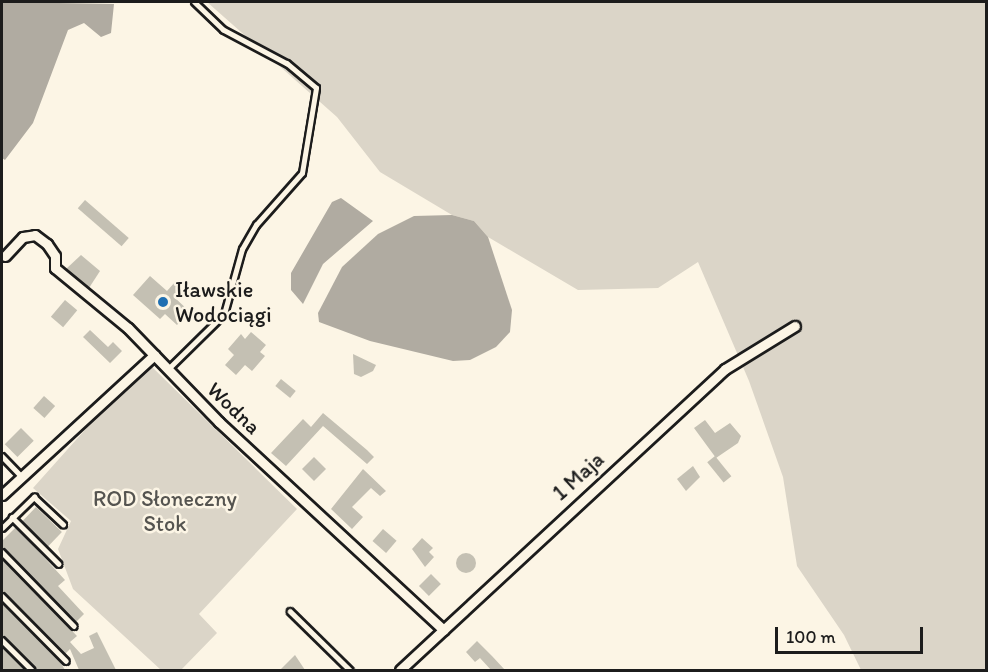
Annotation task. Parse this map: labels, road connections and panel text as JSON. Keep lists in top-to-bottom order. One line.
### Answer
{"streets":{"street":["Wodna","1 Maja"]},"crossings":[["Wodna","1 Maja"]],"parks":["ROD Słoneczny Stok"],"places":["Iławskie Wodociągi"],"scale_bar":"100 m"}
